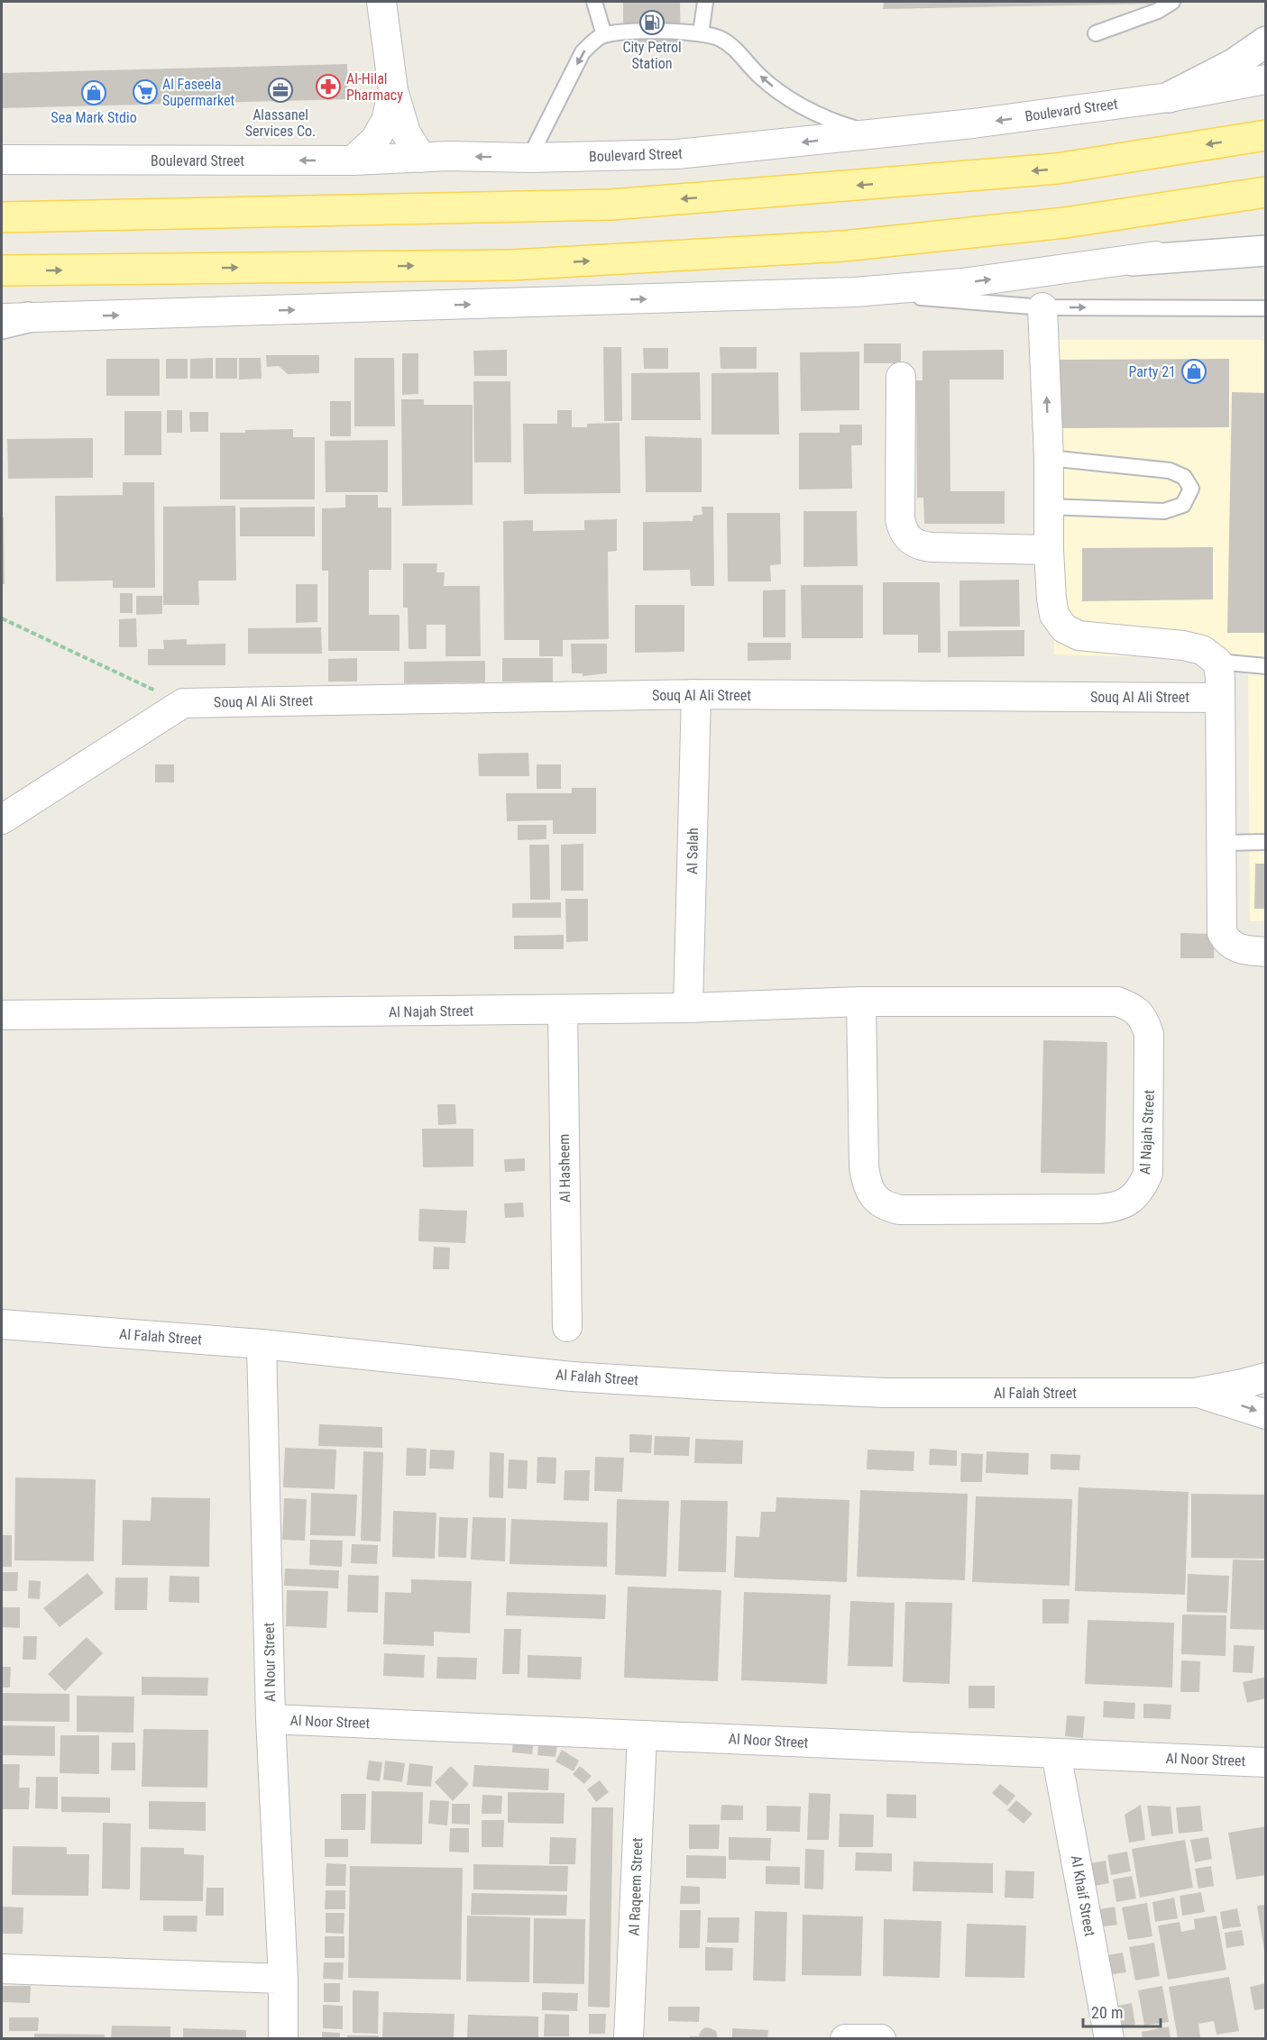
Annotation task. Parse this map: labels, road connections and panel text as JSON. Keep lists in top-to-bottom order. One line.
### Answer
{"streets":{"street":["Boulevard Street","Souq Al Ali Street","Al Salah","Al Najah Street","Al Hasheem","Al Falah Street","Al Nour Street","Al Noor Street","Al Raqeem Street","Al Khaif Street"]},"crossings":[["Souq Al Ali Street","Al Salah"],["Al Salah","Al Najah Street"],["Al Najah Street","Al Hasheem"],["Al Falah Street","Al Nour Street"],["Al Nour Street","Al Noor Street"],["Al Noor Street","Al Raqeem Street"],["Al Noor Street","Al Khaif Street"]],"places":{"fuel station":["City Petrol Station"],"pharmacy":["Al-Hilal Pharmacy"],"office":["Alassanel Services Co."],"supermarket":["Al Faseela Supermarket"],"shop":["Sea Mark Stdio","Party 21"]},"scale_bar":"20 m"}
